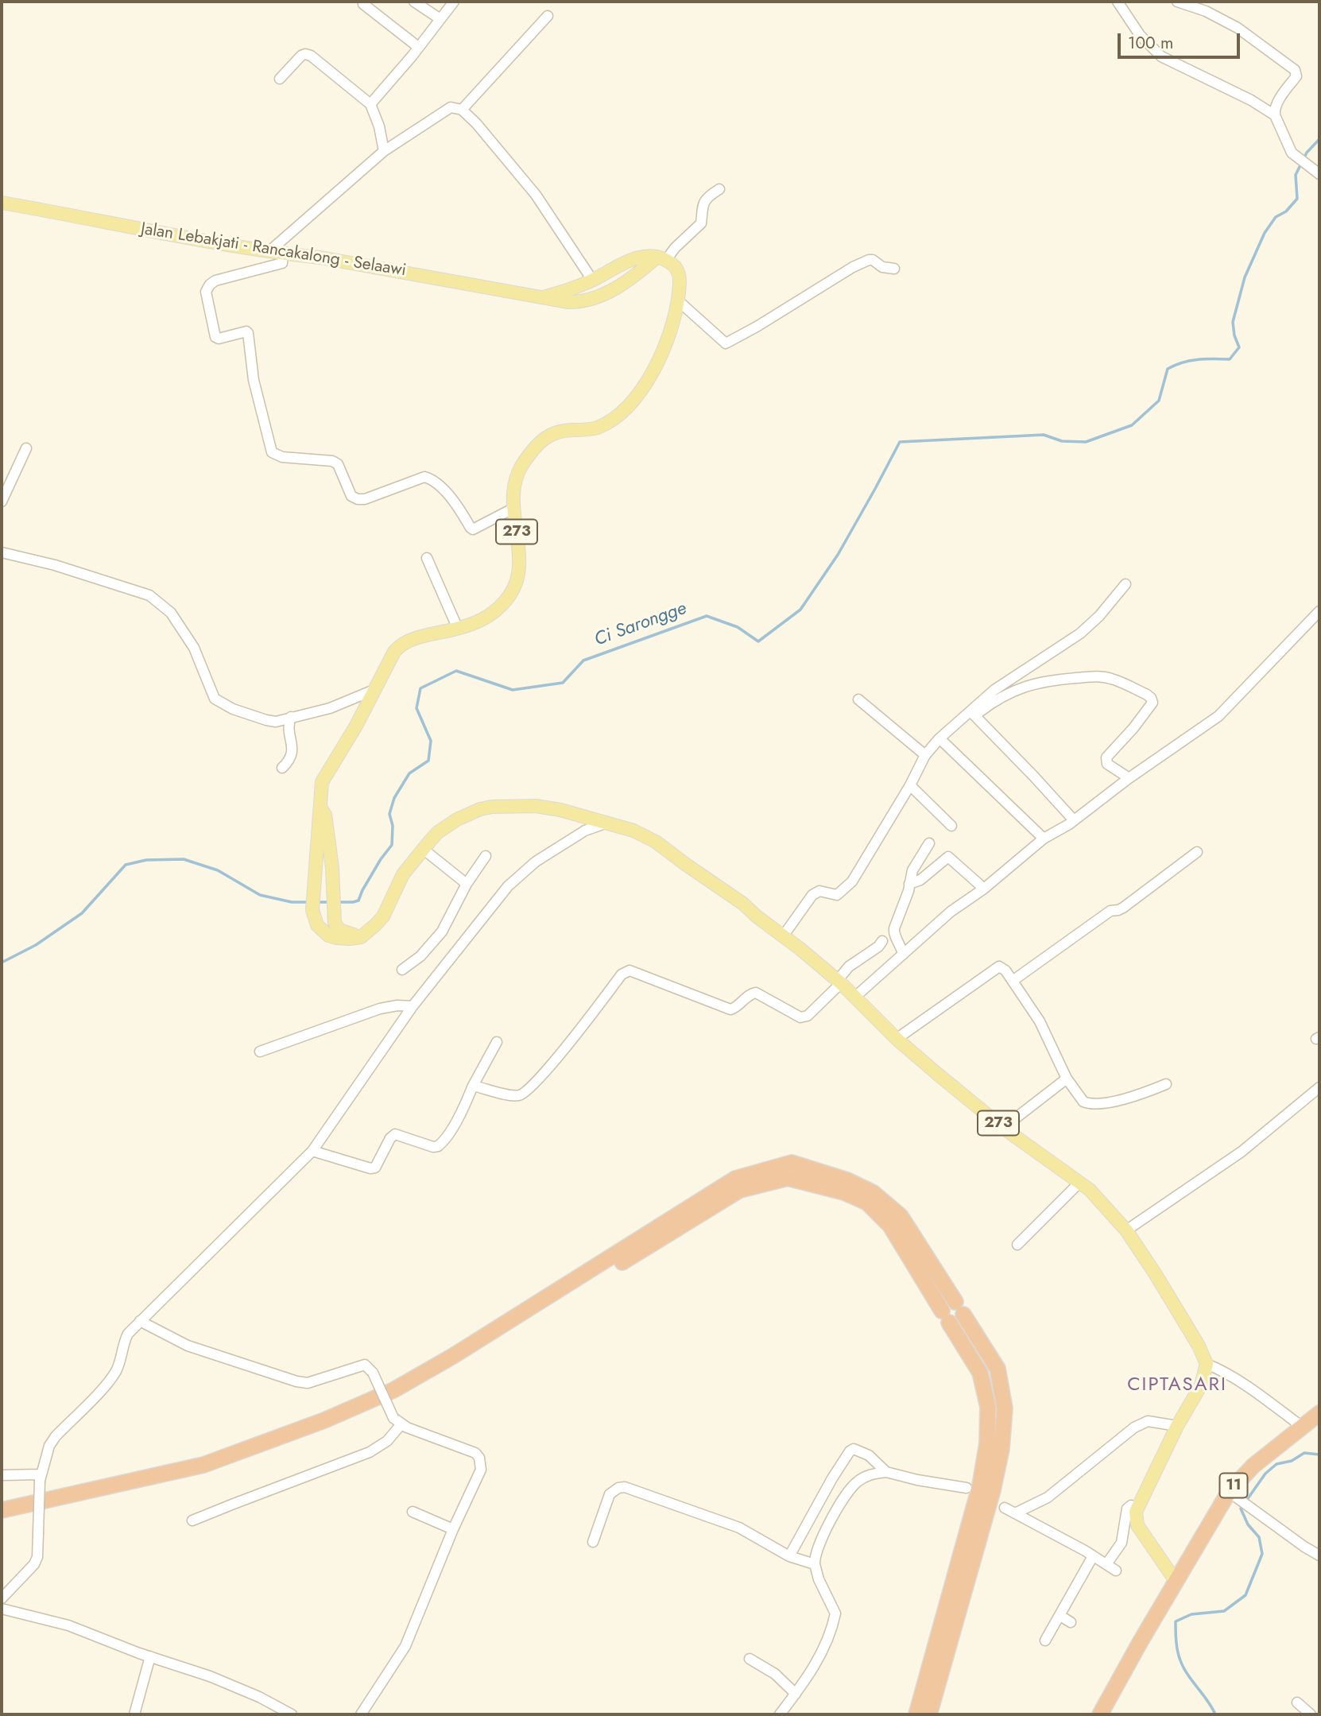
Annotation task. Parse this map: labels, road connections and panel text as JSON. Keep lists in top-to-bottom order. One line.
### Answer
{"streets":{"highway":["11"],"main road":["Jalan Lebakjati - Rancakalong - Selaawi","273"]},"crossings":[["Jalan Lebakjati - Rancakalong - Selaawi","273"]],"districts":["CIPTASARI"],"water":["Ci Sarongge"],"scale_bar":"100 m"}
